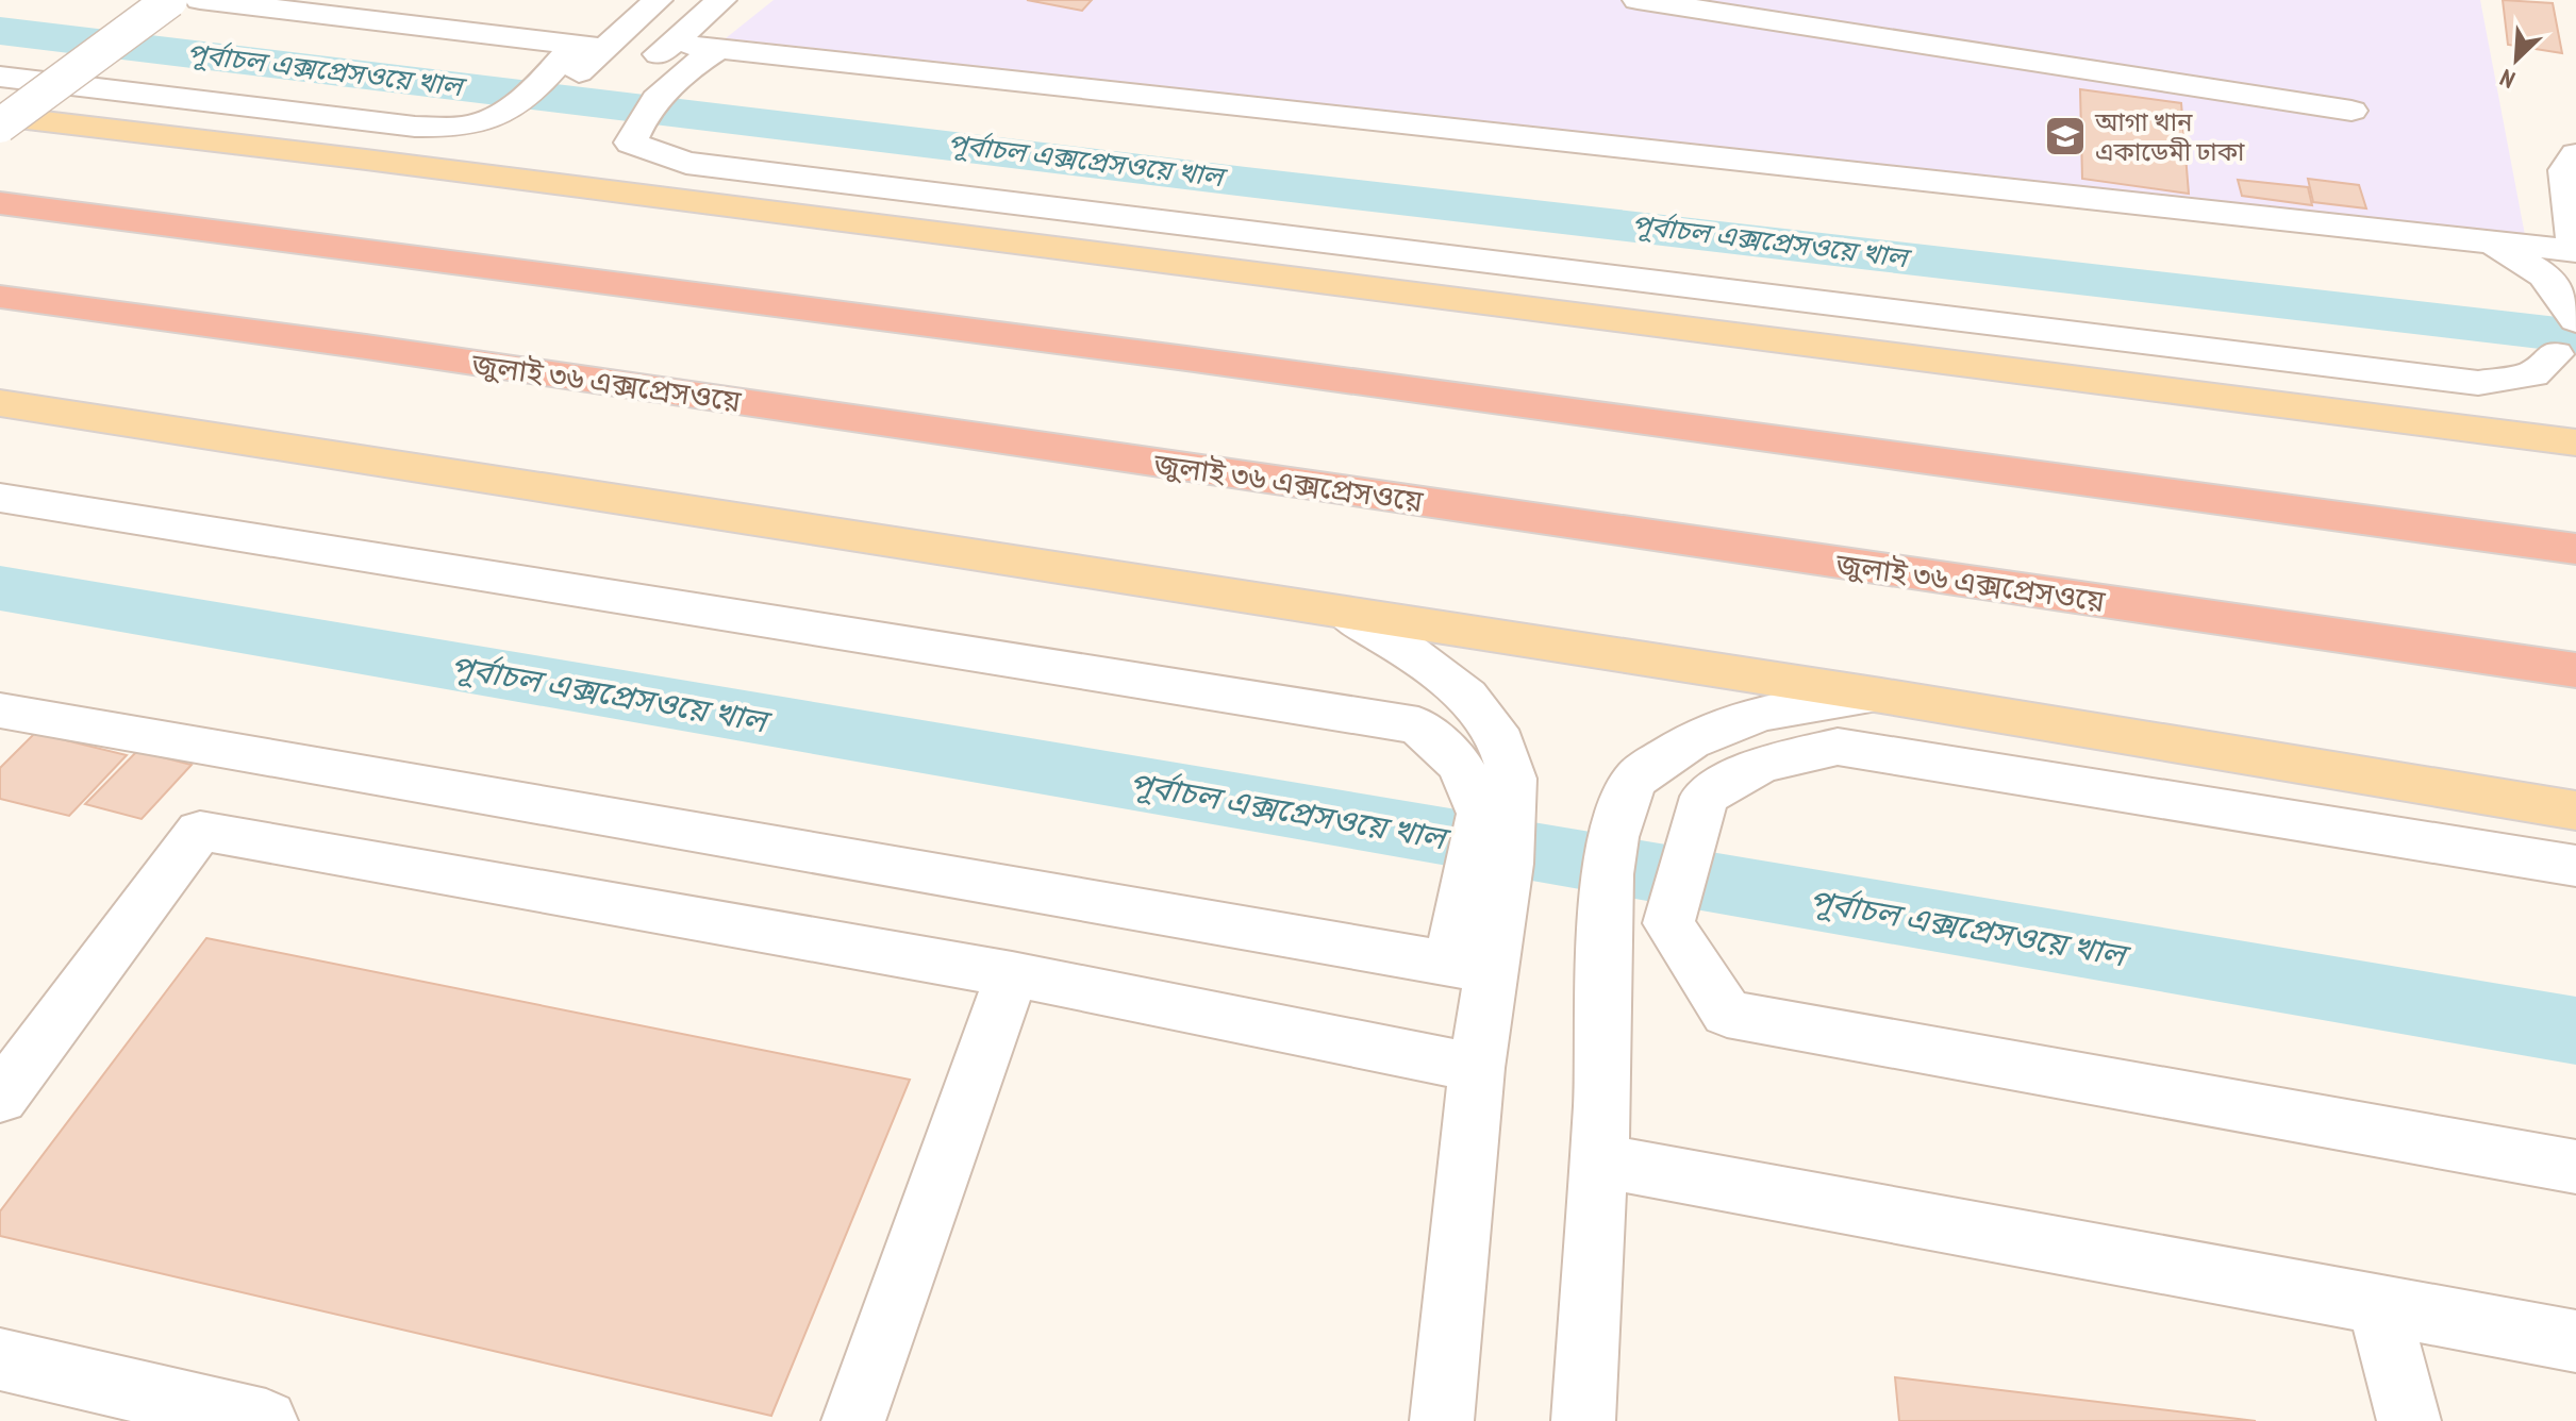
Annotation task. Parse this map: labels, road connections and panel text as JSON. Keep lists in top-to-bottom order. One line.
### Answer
{"streets":{"highway":["জুলাই ৩৬ এক্সপ্রেসওয়ে"]},"water":["পূর্বাচল এক্সপ্রেসওয়ে খাল"],"places":{"school or university":["আগা খান একাডেমী ঢাকা"]},"north":"bottom left"}
